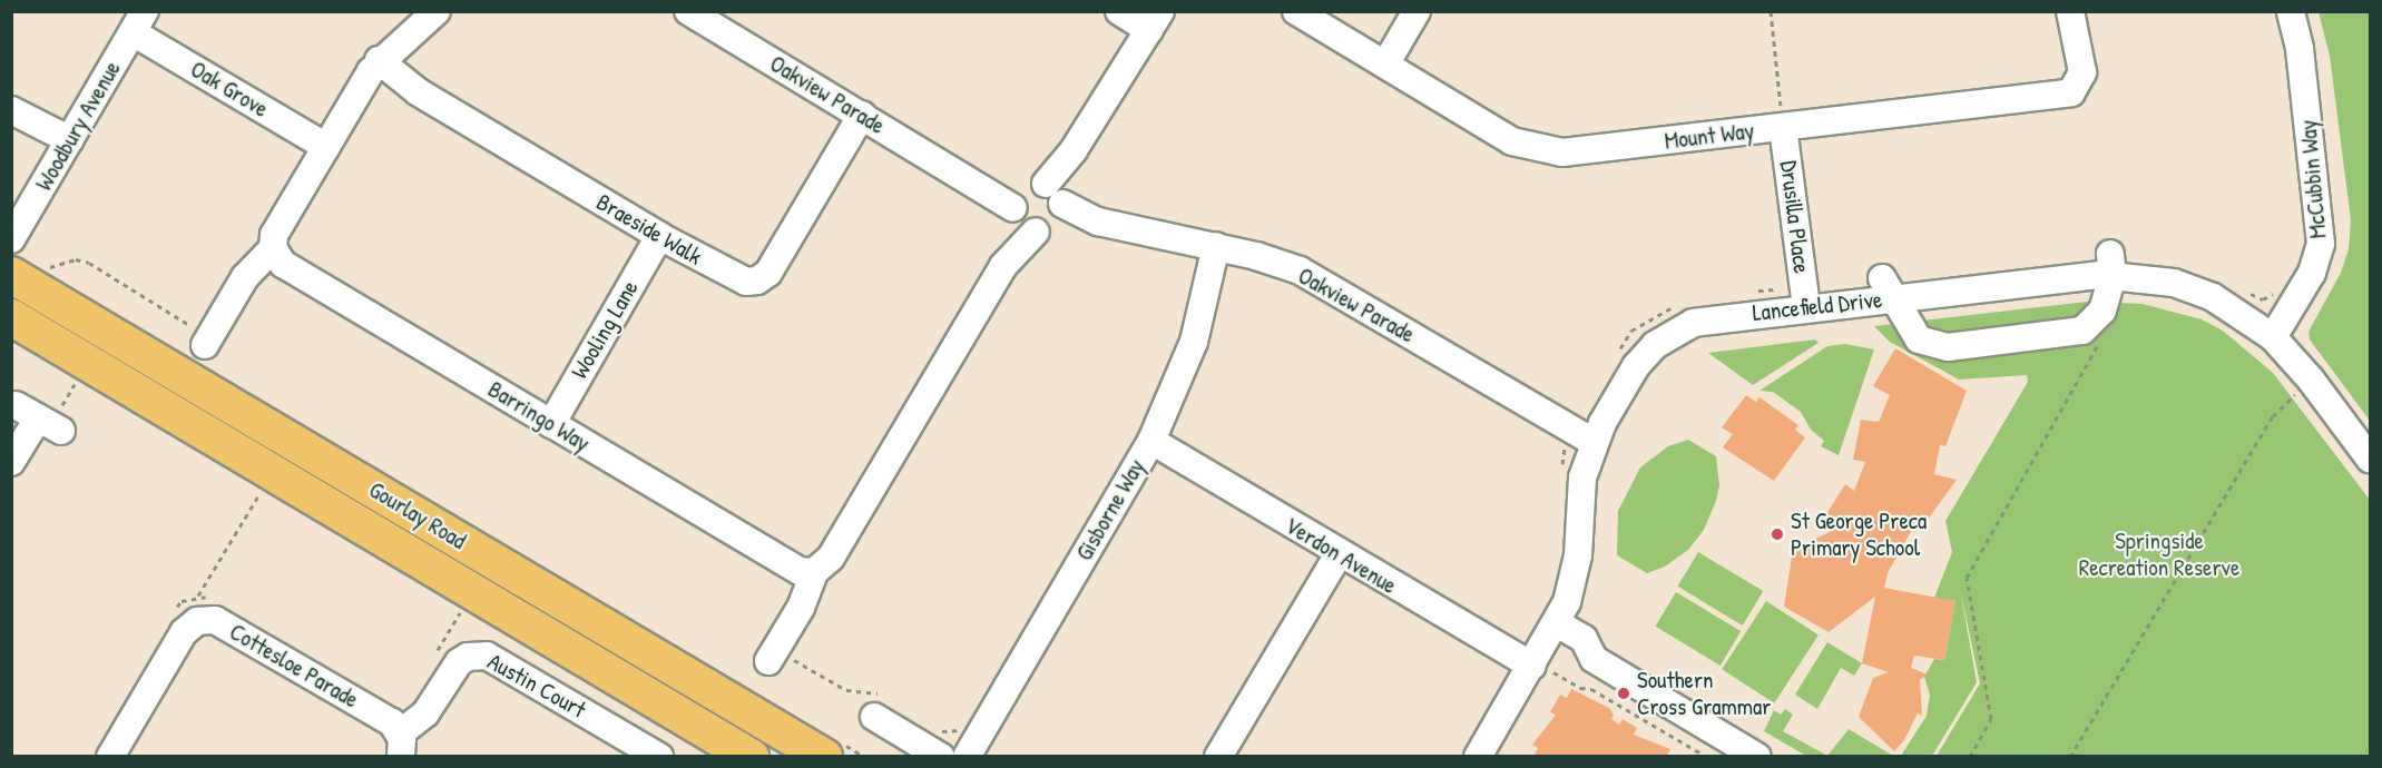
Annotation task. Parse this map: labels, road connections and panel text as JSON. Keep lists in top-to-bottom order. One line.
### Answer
{"streets":{"main road":["Gourlay Road"],"street":["Oak Grove","Oakview Parade","Woodbury Avenue","Mount Way","McCubbin Way","Drusilla Place","Braeside Walk","Lancefield Drive","Wooling Lane","Barringo Way","Gisborne Way","Verdon Avenue","Cottesloe Parade","Austin Court"]},"crossings":[["Oak Grove","Woodbury Avenue"],["Oakview Parade","Braeside Walk"],["Oakview Parade","Lancefield Drive"],["Oakview Parade","Gisborne Way"],["Mount Way","Drusilla Place"],["McCubbin Way","Lancefield Drive"],["Drusilla Place","Lancefield Drive"],["Braeside Walk","Wooling Lane"],["Lancefield Drive","Verdon Avenue"],["Wooling Lane","Barringo Way"],["Gisborne Way","Verdon Avenue"],["Cottesloe Parade","Austin Court"]],"parks":["Springside Recreation Reserve"],"places":["St George Preca Primary School","Southern Cross Grammar"]}
